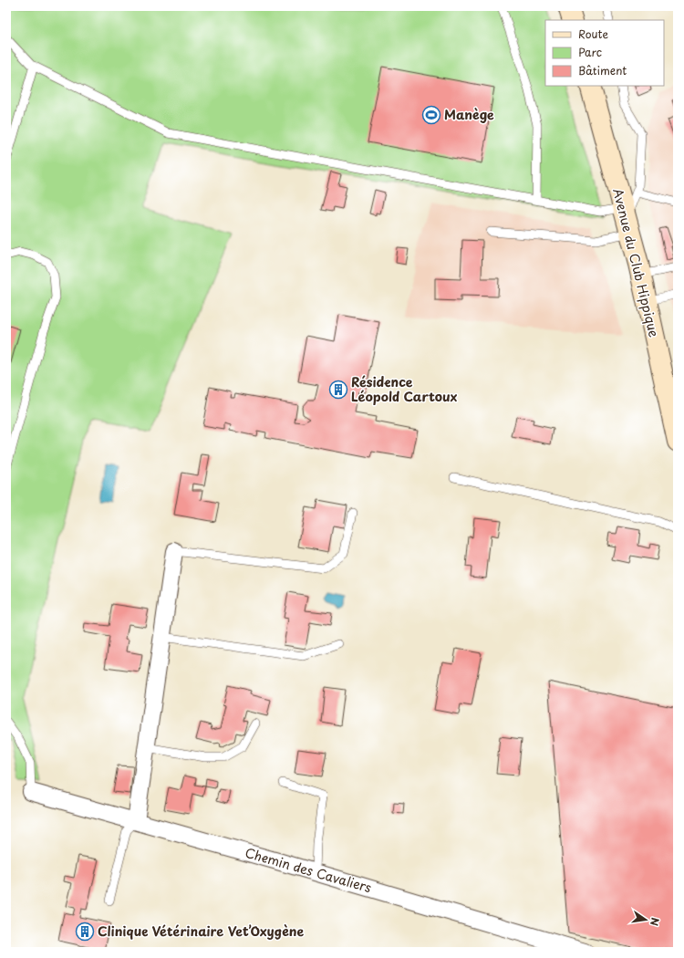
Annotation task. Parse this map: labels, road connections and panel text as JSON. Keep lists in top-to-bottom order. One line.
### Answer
{"streets":{"main road":["Avenue du Club Hippique"],"street":["Chemin des Cavaliers"]},"places":{"sports":["Manège"],"building":["Résidence Léopold Cartoux","Clinique Vétérinaire Vet’Oxygène"]},"legend":["Route","Parc","Bâtiment"],"north":"right"}
